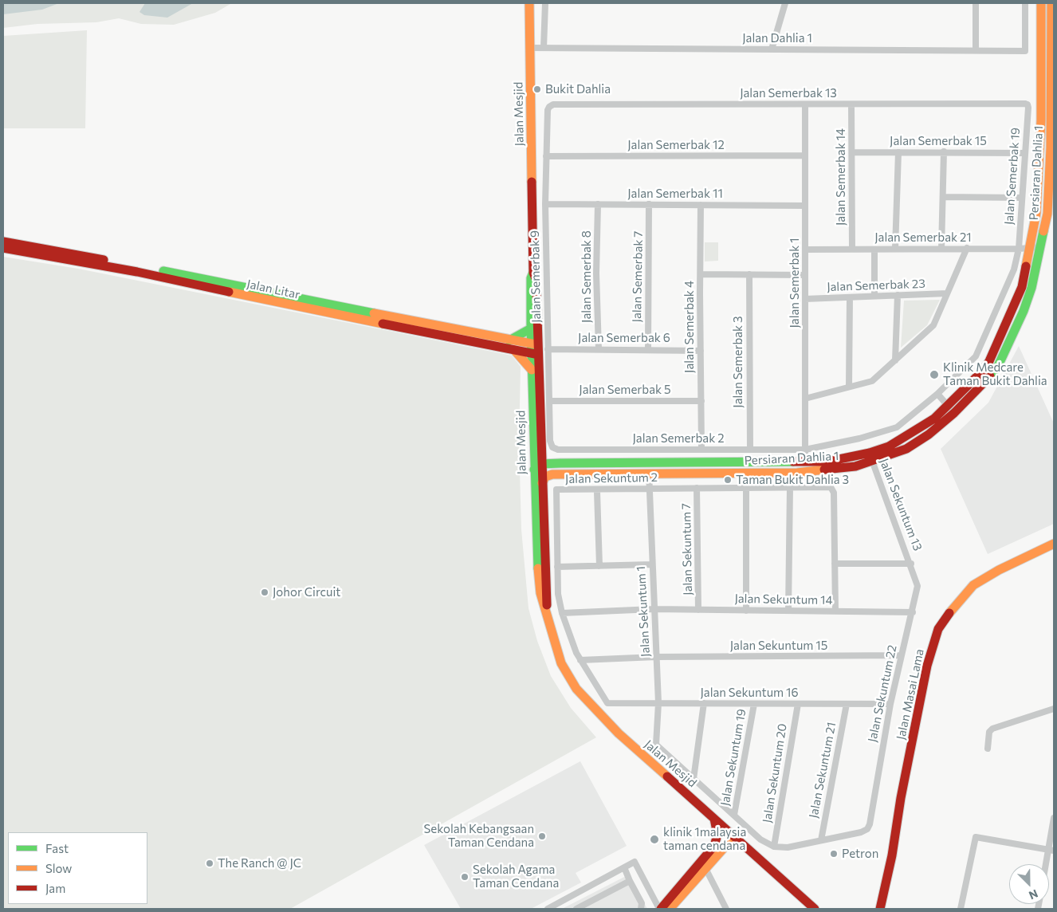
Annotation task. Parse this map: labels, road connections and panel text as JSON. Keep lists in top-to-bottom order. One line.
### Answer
{"streets":{"main road":["Jalan Mesjid","Persiaran Dahlia 1","Jalan Litar","Jalan Masai Lama"],"street":["Jalan Dahlia 1","Jalan Semerbak 13","Jalan Semerbak 15","Jalan Semerbak 12","Jalan Semerbak 19","Jalan Semerbak 14","Jalan Semerbak 11","Jalan Semerbak 21","Jalan Semerbak 9","Jalan Semerbak 8","Jalan Semerbak 7","Jalan Semerbak 1","Jalan Semerbak 23","Jalan Semerbak 4","Jalan Semerbak 6","Jalan Semerbak 3","Jalan Semerbak 5","Jalan Semerbak 2","Jalan Sekuntum 2","Jalan Sekuntum 13","Jalan Sekuntum 7","Jalan Sekuntum 14","Jalan Sekuntum 1","Jalan Sekuntum 15","Jalan Sekuntum 16","Jalan Sekuntum 22","Jalan Sekuntum 19","Jalan Sekuntum 21","Jalan Sekuntum 20"]},"crossings":[["Jalan Dahlia 1","Jalan Mesjid"],["Jalan Semerbak 13","Jalan Semerbak 19"],["Jalan Semerbak 13","Jalan Semerbak 14"],["Jalan Semerbak 13","Jalan Semerbak 9"],["Jalan Semerbak 13","Jalan Semerbak 1"],["Jalan Mesjid","Persiaran Dahlia 1"],["Jalan Mesjid","Jalan Litar"],["Jalan Semerbak 15","Jalan Semerbak 19"],["Jalan Semerbak 15","Jalan Semerbak 14"],["Jalan Semerbak 12","Jalan Semerbak 9"],["Jalan Semerbak 12","Jalan Semerbak 1"],["Persiaran Dahlia 1","Jalan Semerbak 21"],["Persiaran Dahlia 1","Jalan Semerbak 1"],["Persiaran Dahlia 1","Jalan Sekuntum 13"],["Persiaran Dahlia 1","Jalan Sekuntum 1"],["Jalan Semerbak 19","Jalan Semerbak 21"],["Jalan Semerbak 19","Jalan Semerbak 2"],["Jalan Semerbak 14","Jalan Semerbak 21"],["Jalan Semerbak 11","Jalan Semerbak 9"],["Jalan Semerbak 11","Jalan Semerbak 8"],["Jalan Semerbak 11","Jalan Semerbak 7"],["Jalan Semerbak 11","Jalan Semerbak 1"],["Jalan Semerbak 11","Jalan Semerbak 4"],["Jalan Semerbak 21","Jalan Semerbak 1"],["Jalan Semerbak 9","Jalan Semerbak 6"],["Jalan Semerbak 9","Jalan Semerbak 5"],["Jalan Semerbak 9","Jalan Semerbak 2"],["Jalan Semerbak 8","Jalan Semerbak 6"],["Jalan Semerbak 7","Jalan Semerbak 6"],["Jalan Semerbak 1","Jalan Semerbak 23"],["Jalan Semerbak 1","Jalan Semerbak 2"],["Jalan Semerbak 4","Jalan Semerbak 6"],["Jalan Semerbak 4","Jalan Semerbak 5"],["Jalan Semerbak 4","Jalan Semerbak 2"],["Jalan Semerbak 3","Jalan Semerbak 2"],["Jalan Sekuntum 2","Jalan Sekuntum 7"],["Jalan Sekuntum 2","Jalan Sekuntum 14"],["Jalan Sekuntum 2","Jalan Sekuntum 1"],["Jalan Sekuntum 2","Jalan Sekuntum 15"],["Jalan Sekuntum 2","Jalan Sekuntum 16"],["Jalan Sekuntum 13","Jalan Sekuntum 22"],["Jalan Sekuntum 7","Jalan Sekuntum 14"],["Jalan Sekuntum 14","Jalan Sekuntum 1"],["Jalan Sekuntum 14","Jalan Sekuntum 22"],["Jalan Sekuntum 1","Jalan Sekuntum 15"],["Jalan Sekuntum 1","Jalan Sekuntum 16"],["Jalan Sekuntum 15","Jalan Sekuntum 22"],["Jalan Sekuntum 16","Jalan Sekuntum 22"],["Jalan Sekuntum 16","Jalan Sekuntum 19"],["Jalan Sekuntum 16","Jalan Sekuntum 21"],["Jalan Sekuntum 16","Jalan Sekuntum 20"],["Jalan Sekuntum 22","Jalan Sekuntum 21"]],"places":["Bukit Dahlia","Klinik Medcare Taman Bukit Dahlia","Taman Bukit Dahlia 3","Johor Circuit","Sekolah Kebangsaan Taman Cendana","klinik 1malaysia taman cendana","Petron","The Ranch @ JC","Sekolah Agama Taman Cendana"],"legend":["Fast","Slow","Jam"],"north":"bottom right"}
